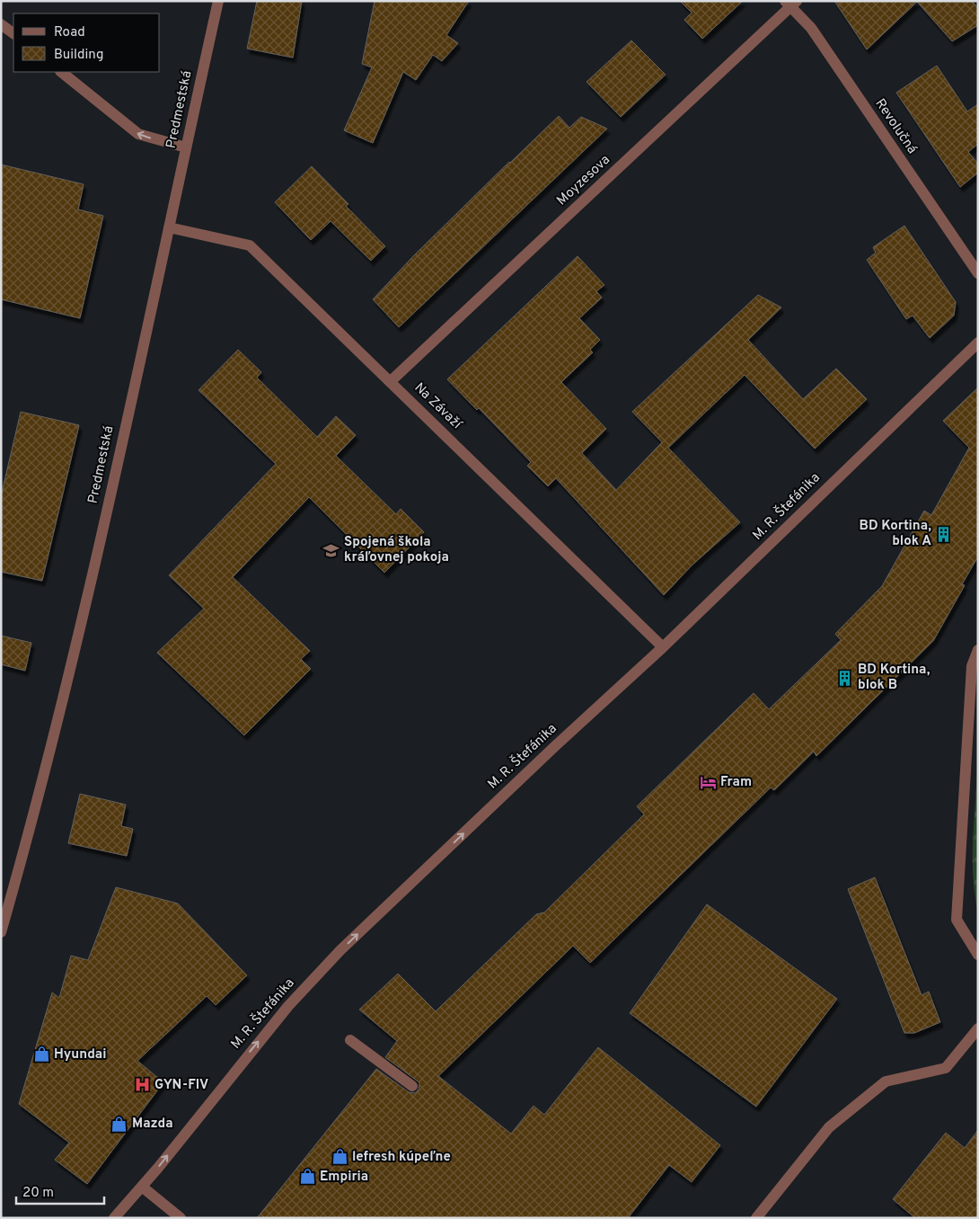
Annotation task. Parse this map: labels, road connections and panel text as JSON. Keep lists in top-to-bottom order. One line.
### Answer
{"streets":{"street":["Predmestská","Revolučná","Moyzesova","Na Závaží","M. R. Štefánika"]},"crossings":[["Predmestská","Na Závaží"],["Revolučná","Moyzesova"],["Moyzesova","Na Závaží"],["Na Závaží","M. R. Štefánika"]],"one_way":["M. R. Štefánika"],"places":{"building":["BD Kortina, blok A","BD Kortina, blok B"],"school or university":["Spojená škola kráľovnej pokoja"],"hotel":["Fram"],"shop":["Hyundai","Mazda","lefresh kúpeľne","Empiria"],"hospital":["GYN-FIV"]},"legend":["Road","Building"],"scale_bar":"20 m"}
